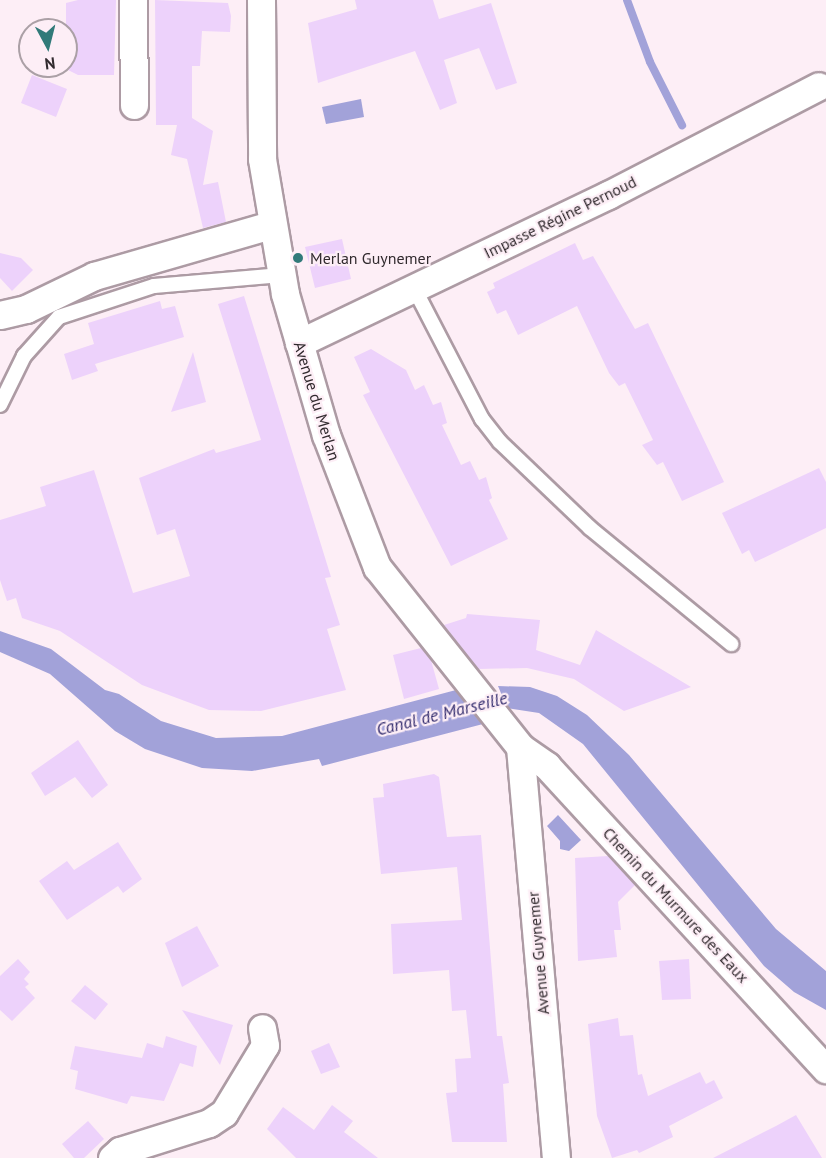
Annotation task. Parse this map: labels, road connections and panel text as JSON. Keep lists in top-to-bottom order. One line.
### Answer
{"streets":{"street":["Impasse Régine Pernoud","Avenue du Merlan","Chemin du Murmure des Eaux","Avenue Guynemer"]},"crossings":[["Impasse Régine Pernoud","Avenue du Merlan"],["Avenue du Merlan","Chemin du Murmure des Eaux"],["Avenue du Merlan","Avenue Guynemer"],["Chemin du Murmure des Eaux","Avenue Guynemer"]],"water":["Canal de Marseille"],"places":["Merlan Guynemer"],"north":"bottom"}
